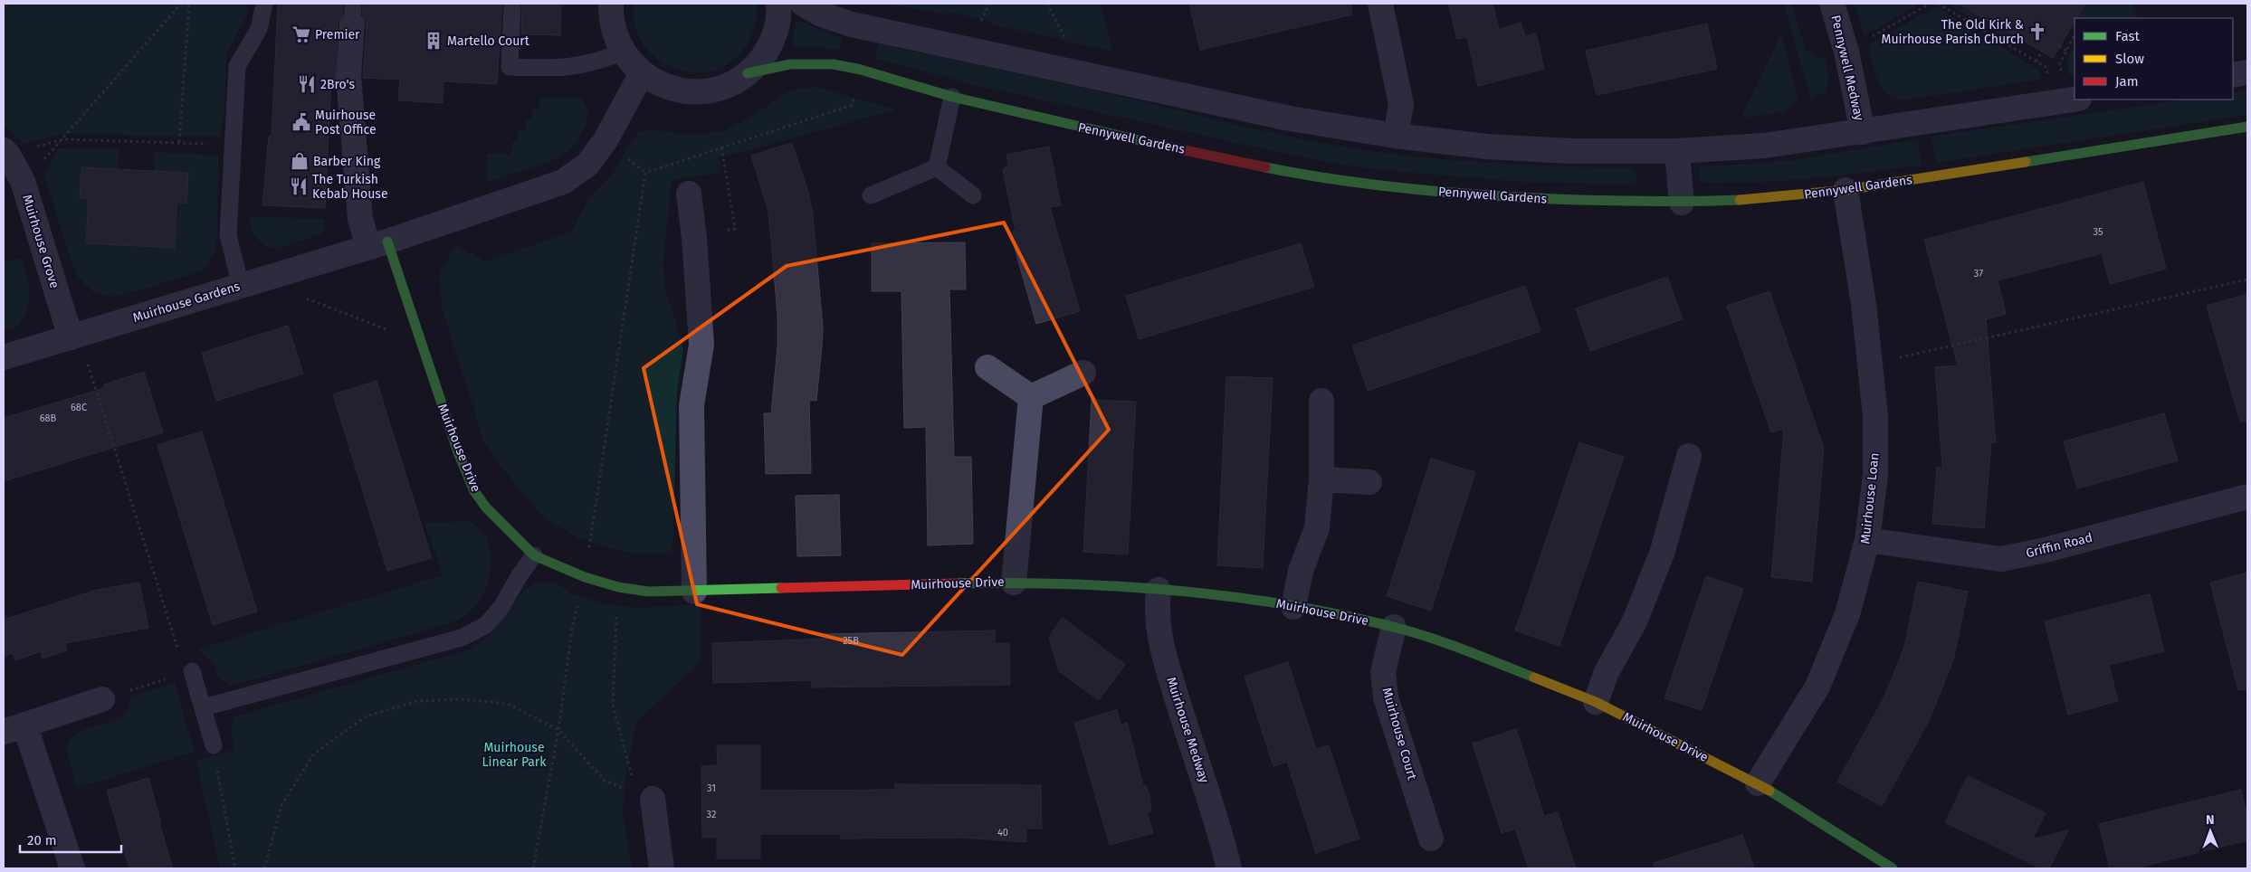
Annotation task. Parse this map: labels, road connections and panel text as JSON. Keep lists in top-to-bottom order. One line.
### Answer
{"streets":{"street":["Pennywell Medway","Pennywell Gardens","Muirhouse Grove","Muirhouse Gardens","Muirhouse Drive","Muirhouse Loan","Griffin Road","Muirhouse Medway","Muirhouse Court"]},"crossings":[["Pennywell Gardens","Muirhouse Gardens"],["Pennywell Gardens","Muirhouse Loan"],["Muirhouse Grove","Muirhouse Gardens"],["Muirhouse Gardens","Muirhouse Drive"],["Muirhouse Drive","Muirhouse Loan"],["Muirhouse Drive","Muirhouse Medway"],["Muirhouse Drive","Muirhouse Court"],["Muirhouse Loan","Griffin Road"]],"parks":["Muirhouse Linear Park"],"places":{"church":["The Old Kirk & Muirhouse Parish Church"],"supermarket":["Premier"],"building":["Martello Court"],"restaurant":["2Bro's","The Turkish Kebab House"],"public building":["Muirhouse Post Office"],"shop":["Barber King"]},"house_numbers":["35","37","68C","68B","25B","31","32","40"],"legend":["Fast","Slow","Jam"],"scale_bar":"20 m","north":"top"}
